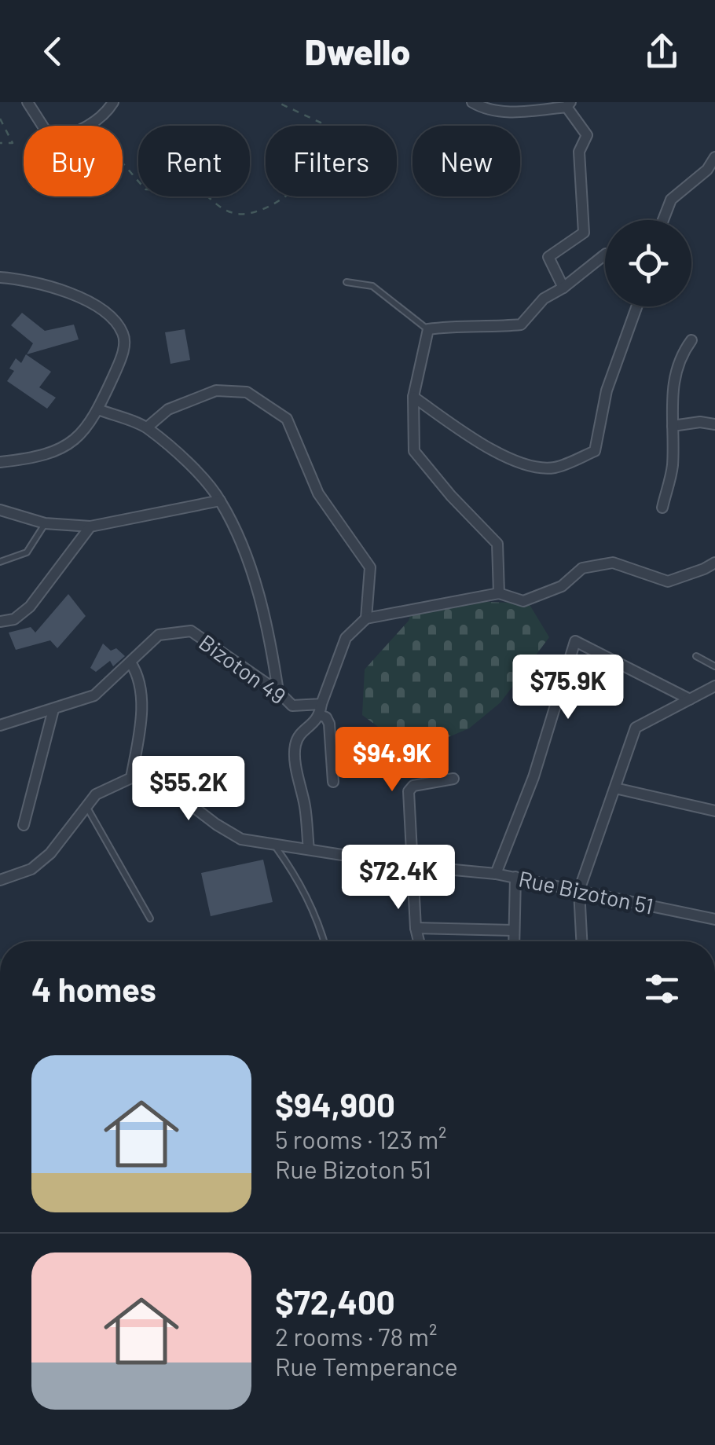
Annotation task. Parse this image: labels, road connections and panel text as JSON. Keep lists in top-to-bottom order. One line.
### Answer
{"streets":{"street":["Bizoton 49","Rue Bizoton 51"]},"page":{"header":"Dwello","chip":["Buy","Rent","Filters","New"],"price":["$75.9K","$94.9K","$55.2K","$72.4K"],"heading":"4 homes","list":[{"name":"$94,900","note":"5 rooms · 123 m² · Rue Bizoton 51"},{"name":"$72,400","note":"2 rooms · 78 m² · Rue Temperance"}]}}
